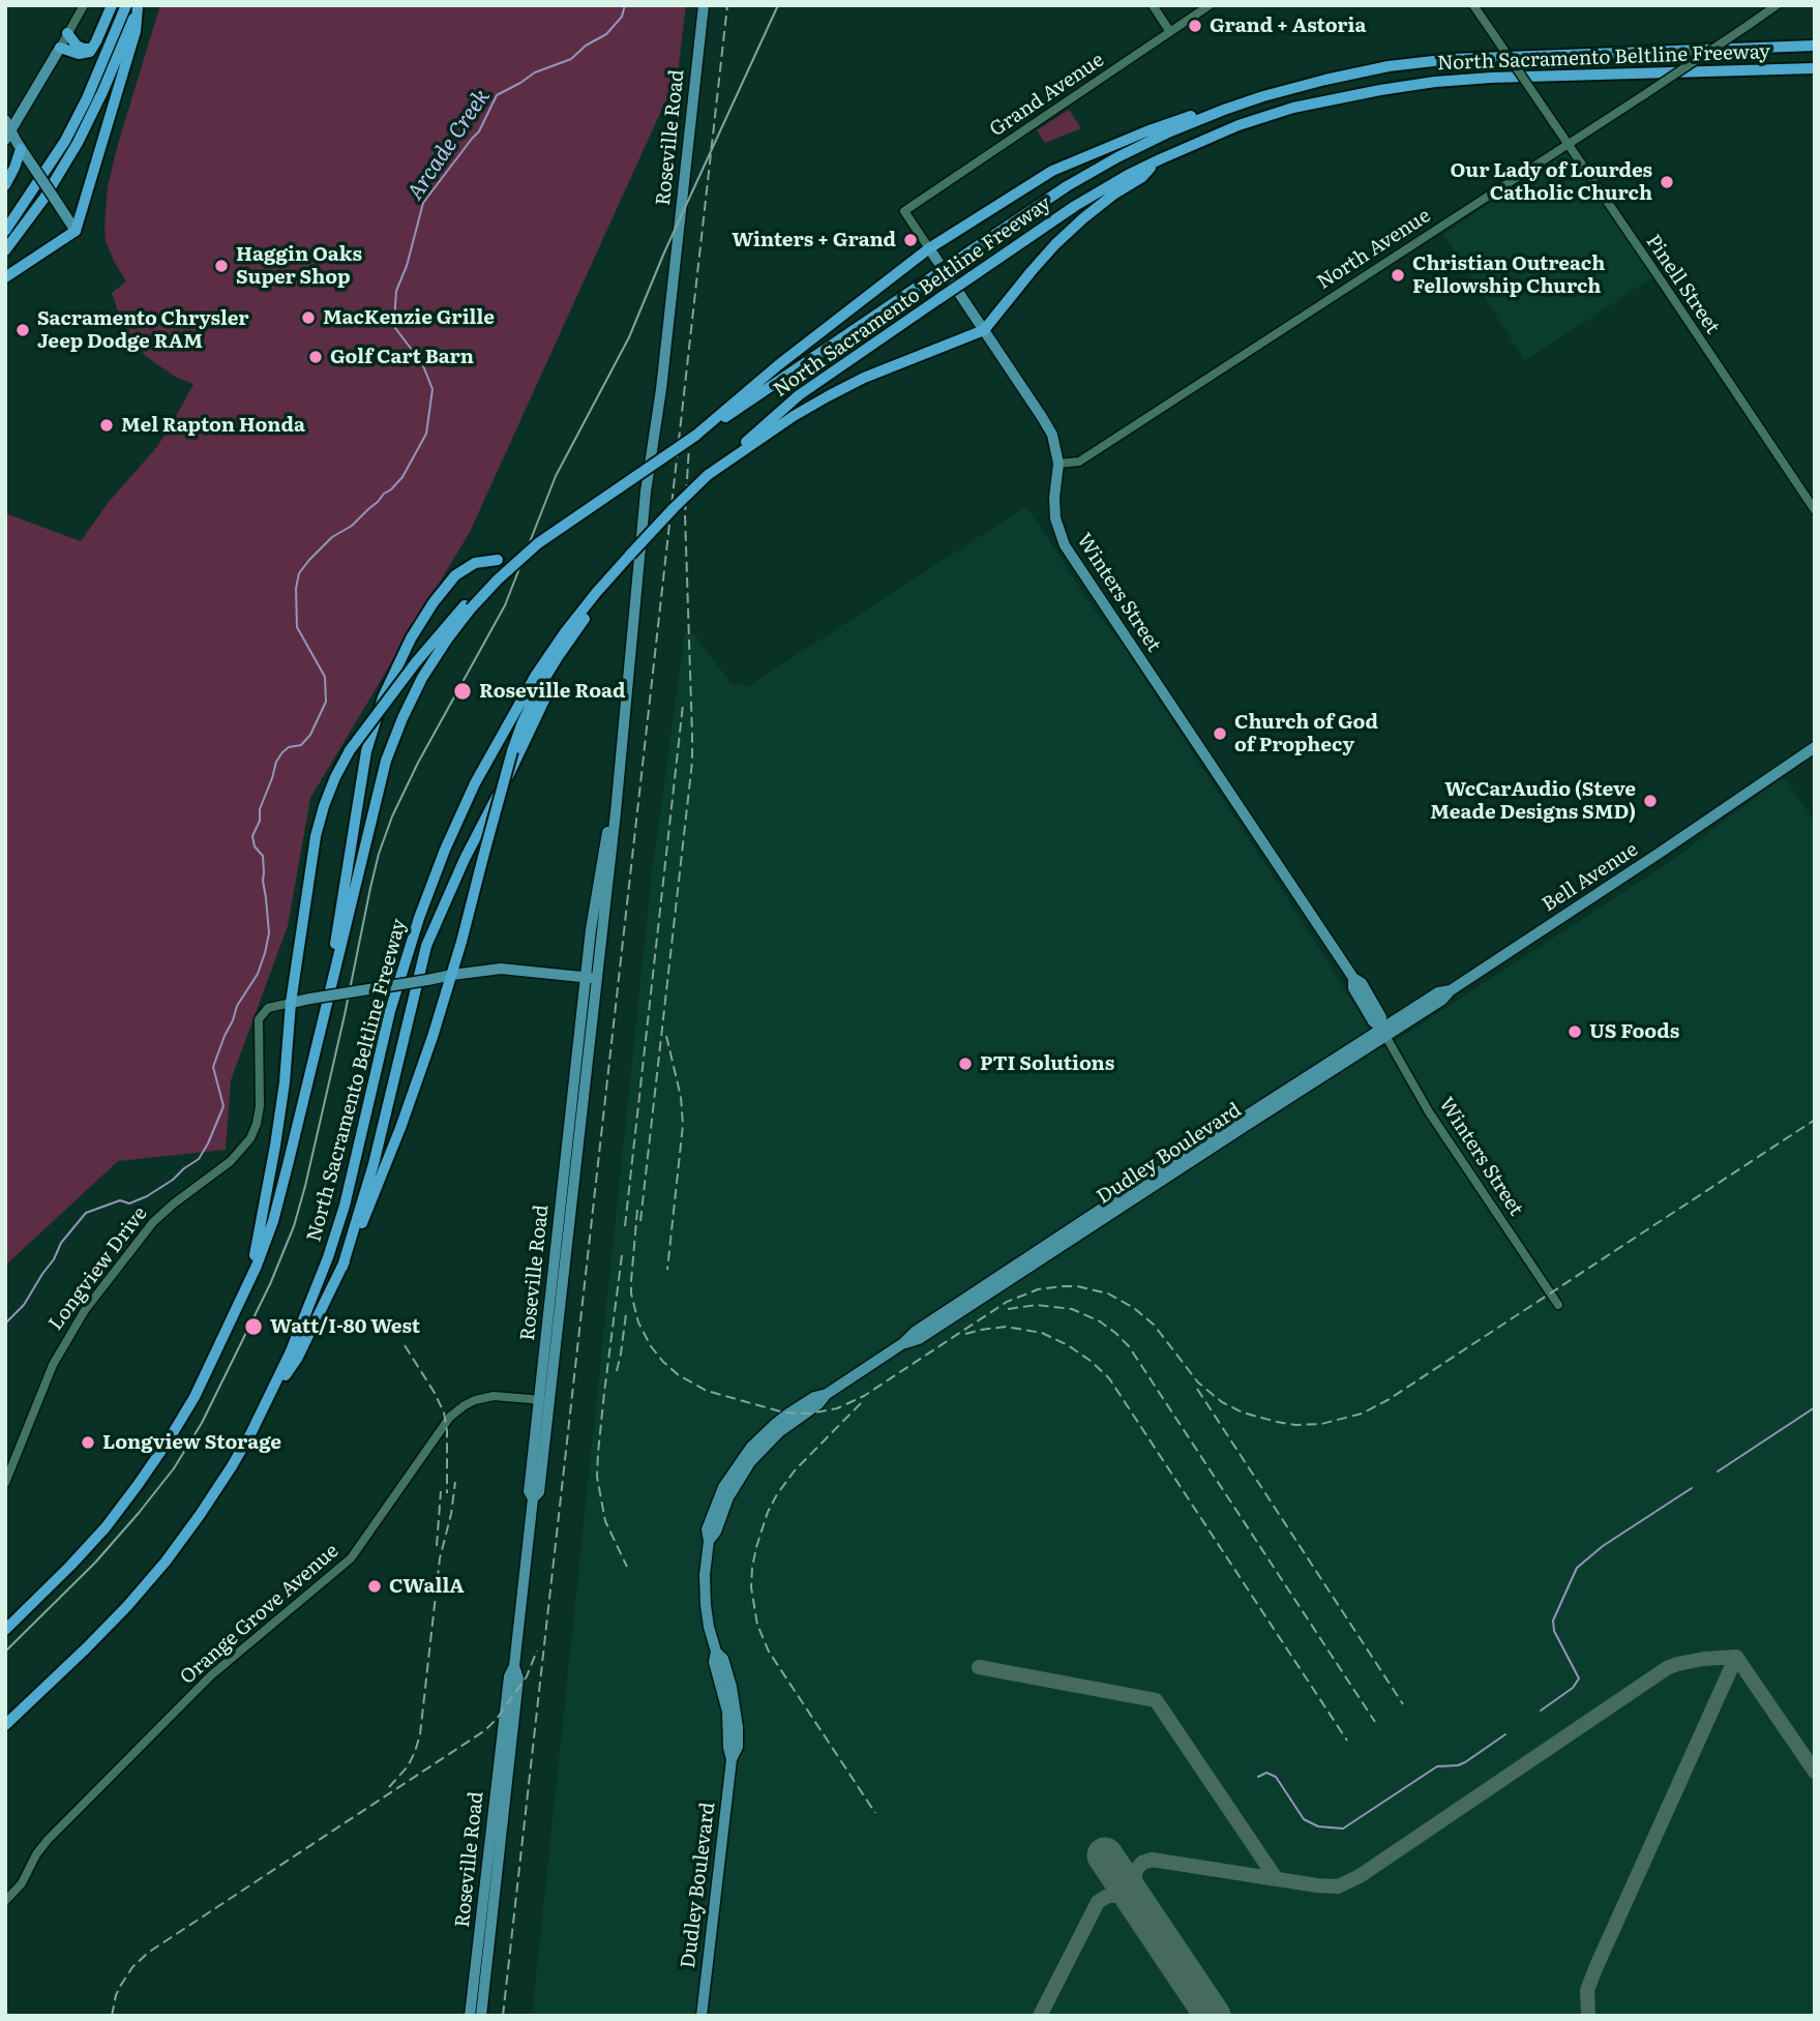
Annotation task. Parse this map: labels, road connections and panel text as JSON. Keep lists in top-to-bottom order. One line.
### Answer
{"streets":{"highway":["North Sacramento Beltline Freeway"],"main road":["Roseville Road","Winters Street","Bell Avenue","Dudley Boulevard","Longview Drive"],"street":["Grand Avenue","North Avenue","Pinell Street","Orange Grove Avenue"]},"crossings":[["Grand Avenue","Winters Street"],["Roseville Road","Longview Drive"],["Roseville Road","Orange Grove Avenue"],["North Avenue","Pinell Street"],["North Avenue","Winters Street"],["Winters Street","Bell Avenue"],["Winters Street","Dudley Boulevard"],["Bell Avenue","Dudley Boulevard"]],"water":["Arcade Creek"],"places":["Grand + Astoria","Our Lady of Lourdes Catholic Church","Winters + Grand","Haggin Oaks Super Shop","Christian Outreach Fellowship Church","MacKenzie Grille","Sacramento Chrysler Jeep Dodge RAM","Golf Cart Barn","Mel Rapton Honda","Roseville Road","Church of God of Prophecy","WcCarAudio (Steve Meade Designs SMD)","US Foods","PTI Solutions","Watt/I-80 West","Longview Storage","CWallA"]}
